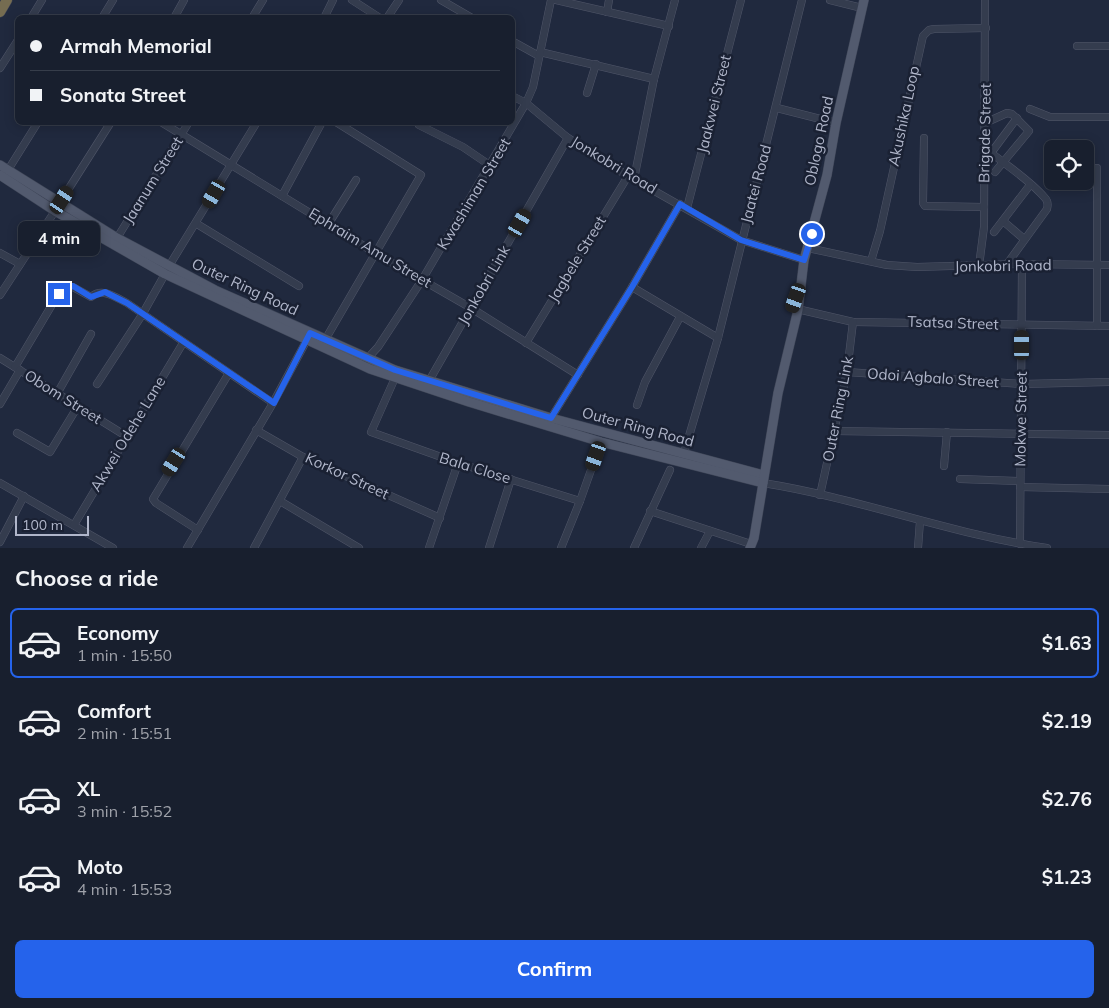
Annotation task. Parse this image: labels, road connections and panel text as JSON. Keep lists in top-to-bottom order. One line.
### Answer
{"streets":{"main road":["Oblogo Road","Outer Ring Road"],"street":["Jaakwei Street","Akushika Loop","Brigade Street","Jonkobri Road","Jaanum Street","Jaatei Road","Kwashiman Street","Ephraim Amu Street","Jagbele Street","Jonkobri Link","Tsatsa Street","Odoi Agbalo Street","Obom Street","Outer Ring Link","Mokwe Street","Akwei Odehe Lane","Bala Close","Korkor Street"]},"crossings":[["Jaakwei Street","Jonkobri Road"],["Akushika Loop","Brigade Street"],["Akushika Loop","Jonkobri Road"],["Brigade Street","Jonkobri Road"],["Oblogo Road","Jonkobri Road"],["Oblogo Road","Outer Ring Road"],["Oblogo Road","Tsatsa Street"],["Jonkobri Road","Jaatei Road"],["Jonkobri Road","Kwashiman Street"],["Jonkobri Road","Jagbele Street"],["Jonkobri Road","Jonkobri Link"],["Jonkobri Road","Mokwe Street"],["Jaanum Street","Ephraim Amu Street"],["Jaanum Street","Outer Ring Road"],["Jaatei Road","Outer Ring Road"],["Kwashiman Street","Ephraim Amu Street"],["Kwashiman Street","Outer Ring Road"],["Ephraim Amu Street","Jagbele Street"],["Ephraim Amu Street","Jonkobri Link"],["Jonkobri Link","Outer Ring Road"],["Outer Ring Road","Outer Ring Link"],["Outer Ring Road","Mokwe Street"],["Outer Ring Road","Bala Close"],["Tsatsa Street","Outer Ring Link"],["Tsatsa Street","Mokwe Street"],["Odoi Agbalo Street","Outer Ring Link"],["Odoi Agbalo Street","Mokwe Street"],["Obom Street","Akwei Odehe Lane"]],"scale_bar":"100 m","page":{"banner":["Armah Memorial","Sonata Street"],"bubble":"4 min","scale":"100 m","heading":"Choose a ride","list":[{"name":"Economy","note":"1 min · 15:50","value":"$1.63"},{"name":"Comfort","note":"2 min · 15:51","value":"$2.19"},{"name":"XL","note":"3 min · 15:52","value":"$2.76"},{"name":"Moto","note":"4 min · 15:53","value":"$1.23"}],"buttons":"Confirm"}}
